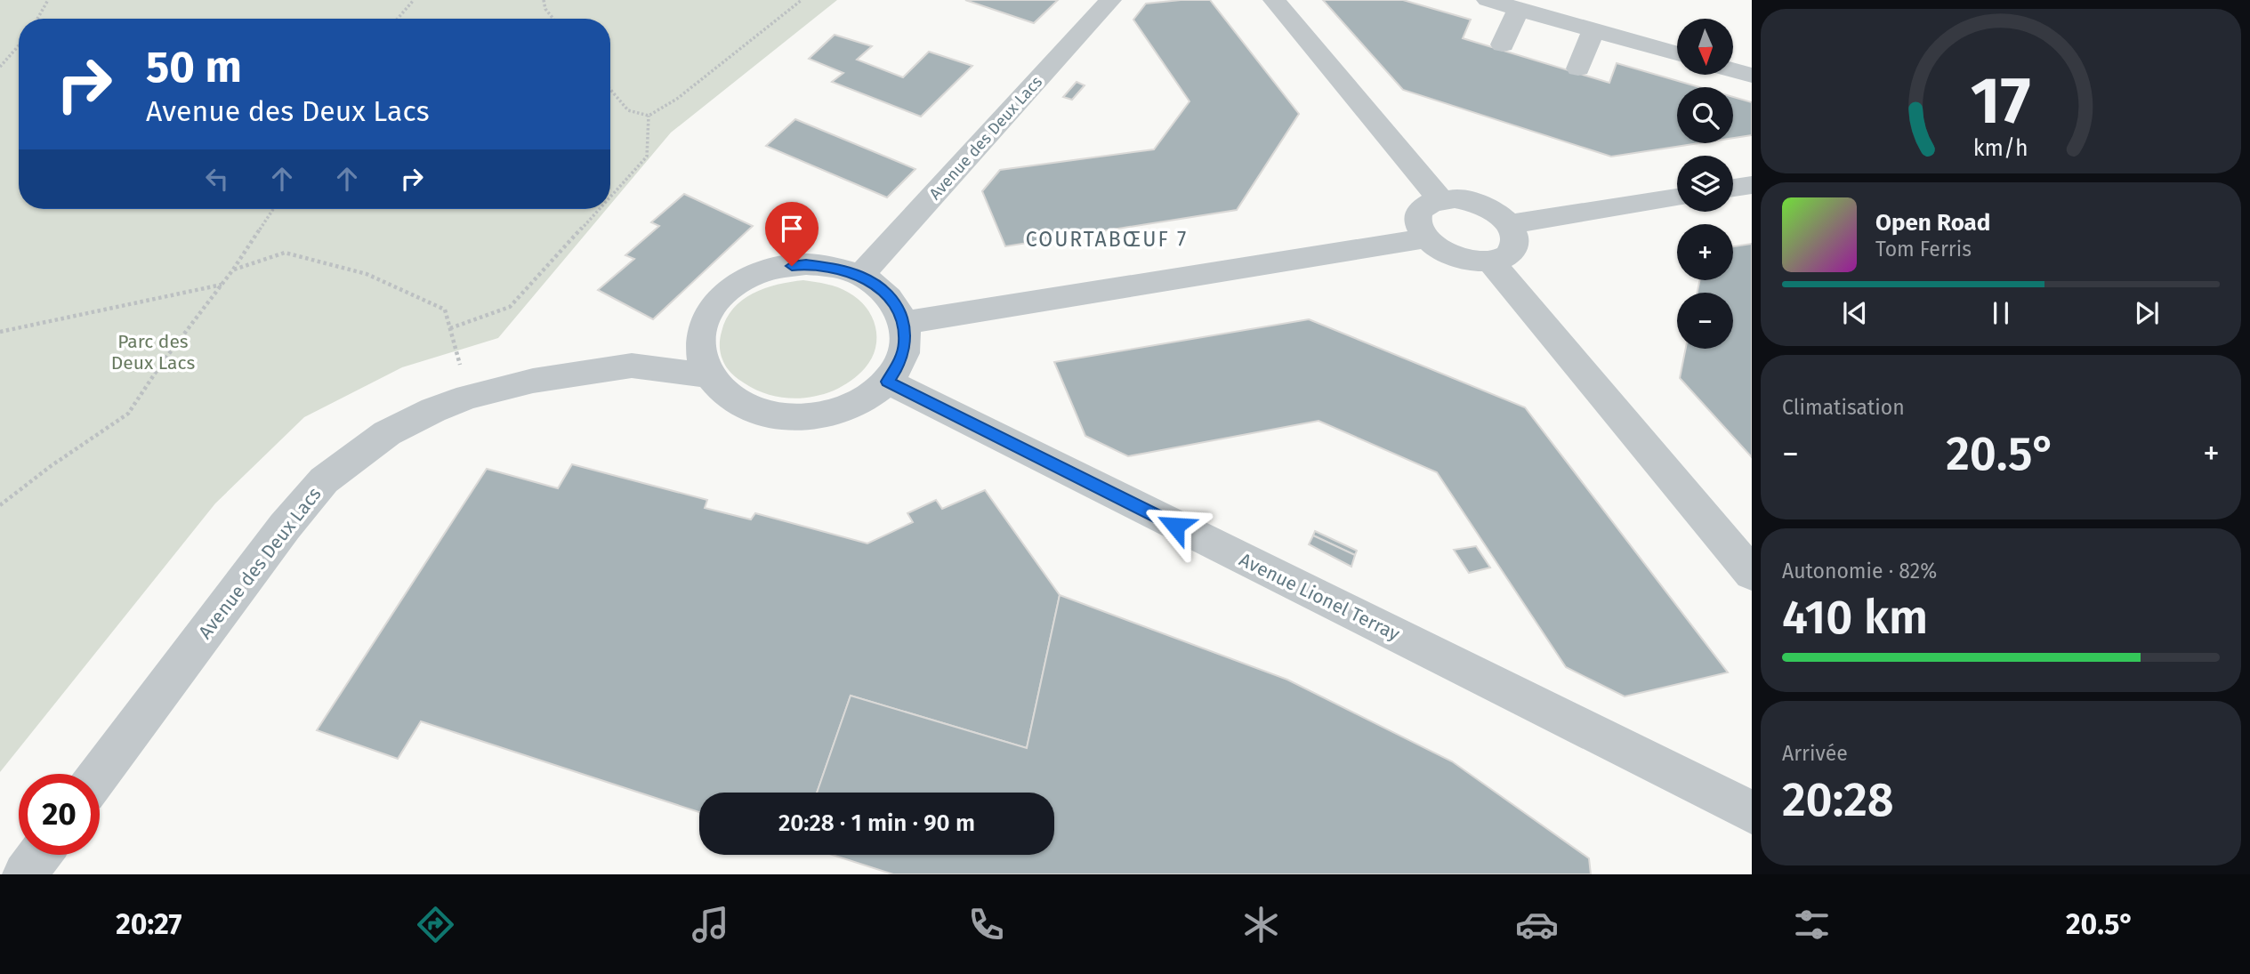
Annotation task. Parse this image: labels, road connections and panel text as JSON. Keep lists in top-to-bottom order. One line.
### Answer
{"streets":{"street":["Avenue des Deux Lacs","Avenue Lionel Terray"]},"crossings":[["Avenue des Deux Lacs","Avenue Lionel Terray"]],"districts":["COURTABŒUF 7"],"parks":["Parc des Deux Lacs"],"north":"bottom","page":{"map_buttons":["+","−"],"turn":["50 m","Avenue des Deux Lacs"],"song":["Open Road","Tom Ferris"],"tile":["Climatisation",["Autonomie · 82%","410 km"],["Arrivée","20:28"]],"heat":["−","20.5°","+"],"limit":"20","trip":"20:28 · 1 min · 90 m","tabs":["20:27","20.5°"],"gauge":["17","km/h"]}}
